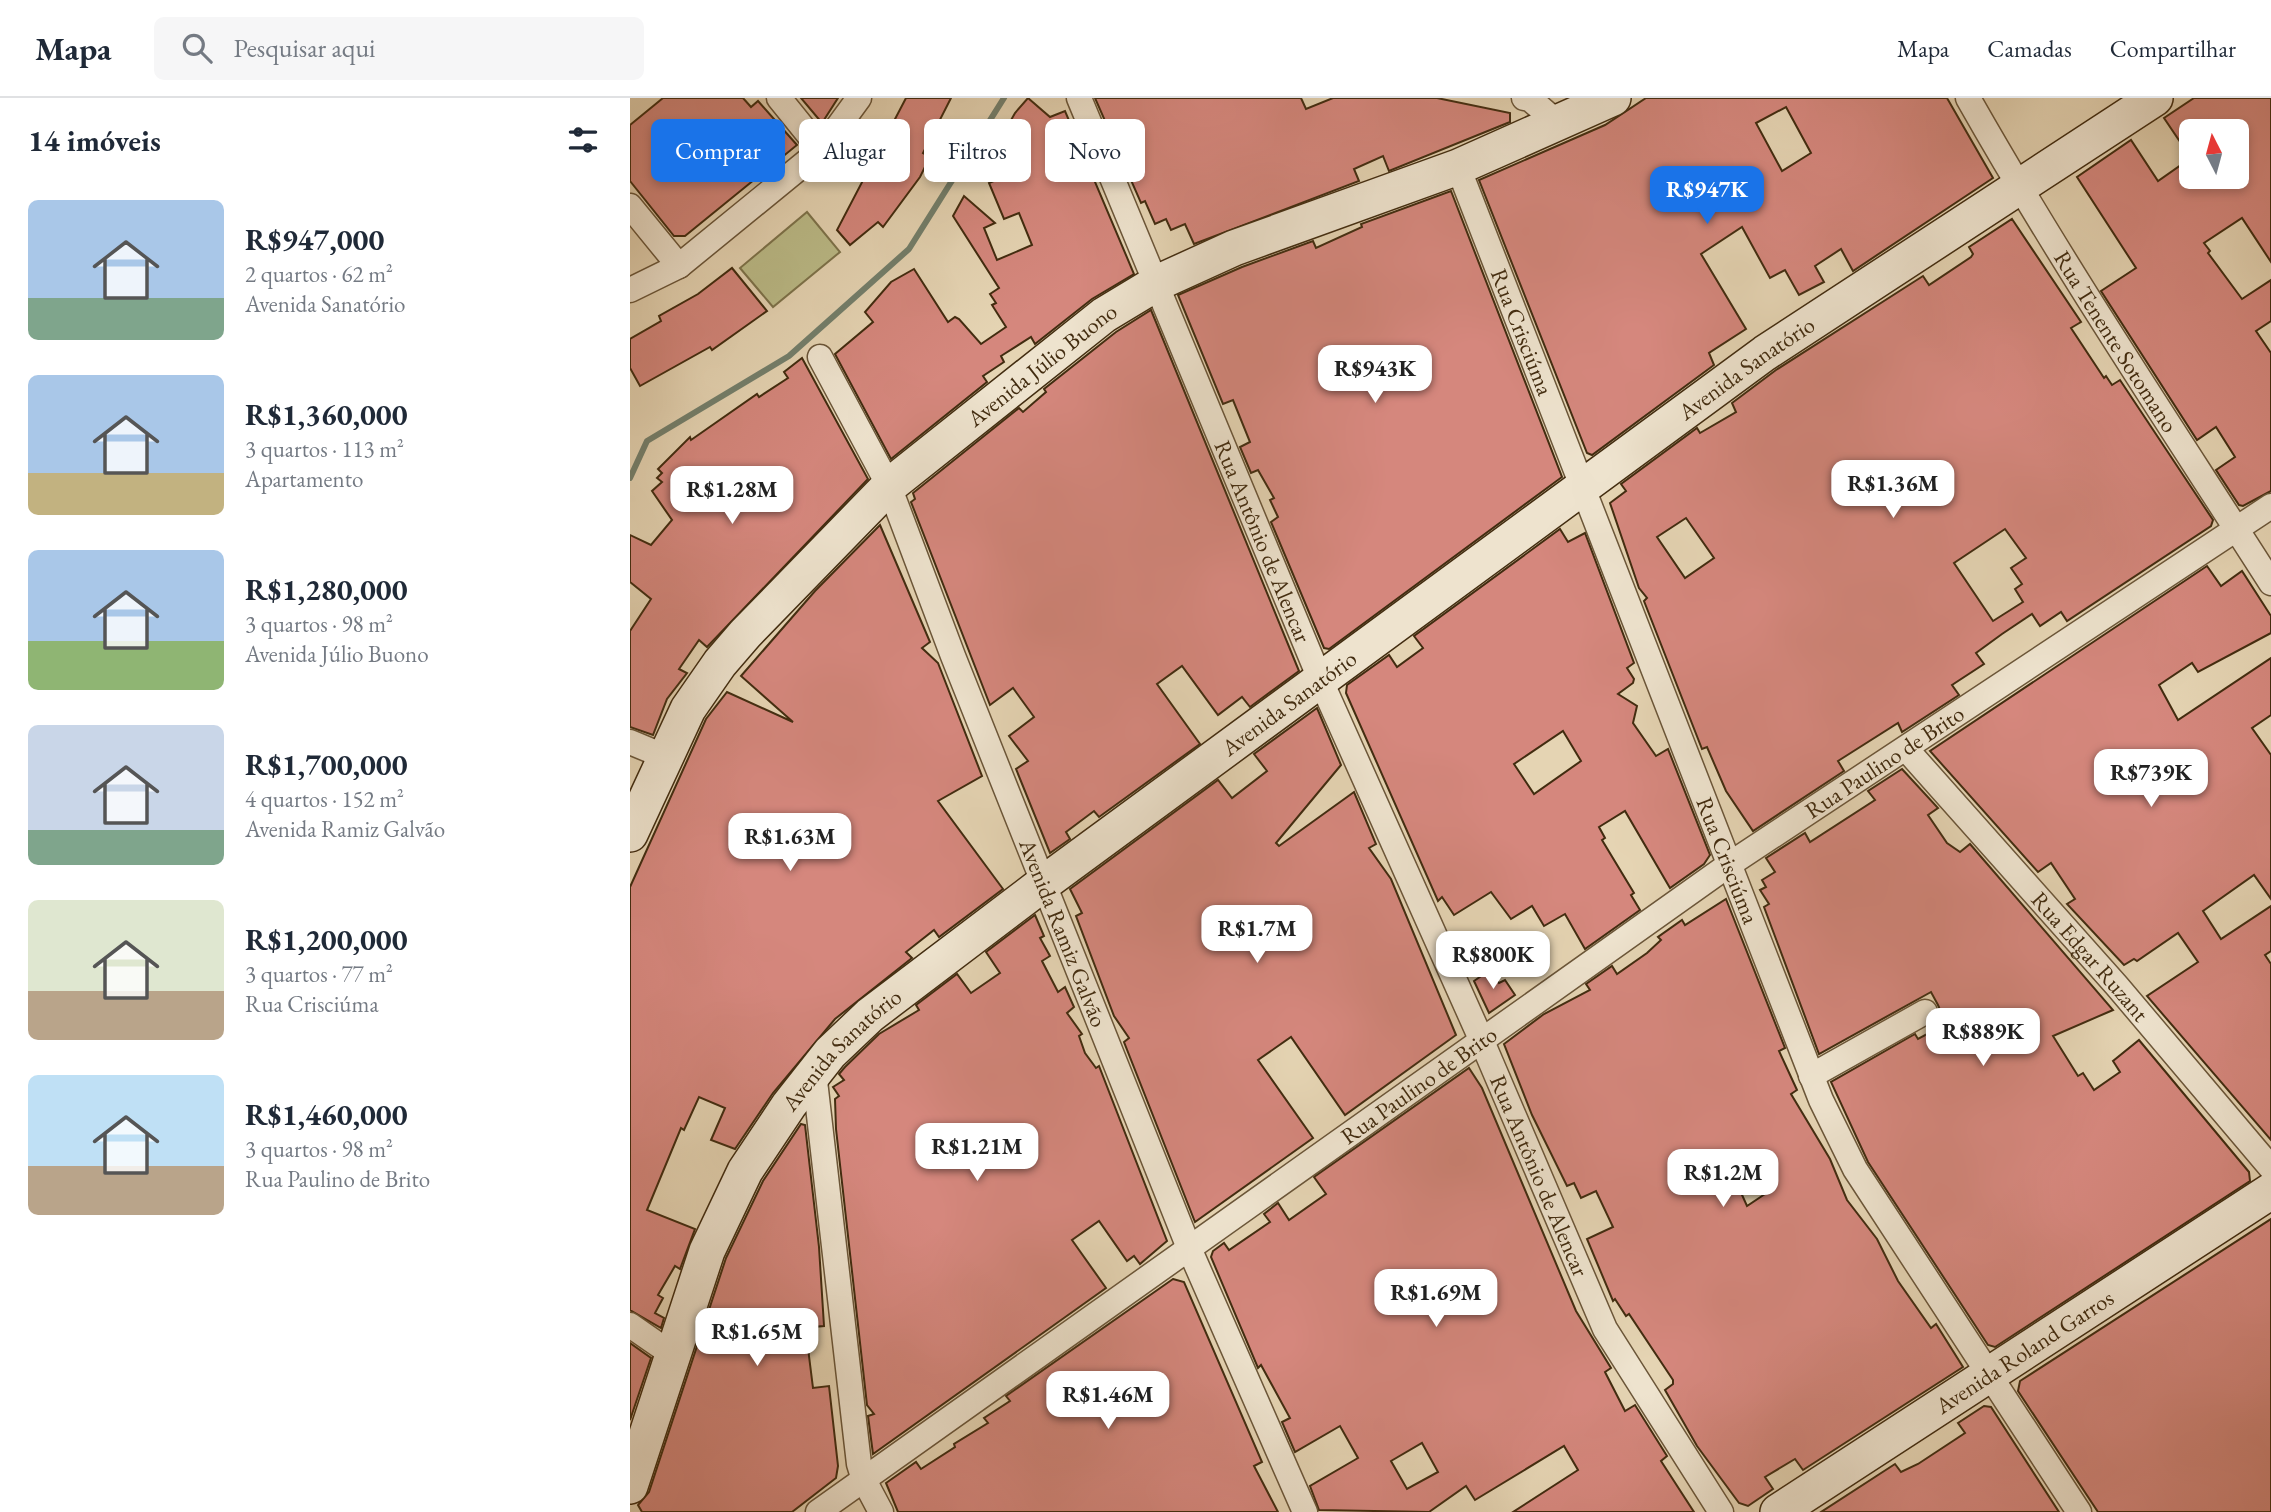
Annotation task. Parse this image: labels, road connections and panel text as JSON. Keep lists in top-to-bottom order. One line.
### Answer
{"streets":{"street":["Rua Crisciúma","Rua Tenente Sotomano","Avenida Júlio Buono","Avenida Sanatório","Rua Antônio de Alencar","Rua Paulino de Brito","Avenida Ramiz Galvão","Rua Edgar Ruzant","Avenida Roland Garros"]},"crossings":[["Rua Crisciúma","Avenida Júlio Buono"],["Rua Crisciúma","Avenida Sanatório"],["Rua Crisciúma","Rua Paulino de Brito"],["Rua Crisciúma","Avenida Roland Garros"],["Rua Tenente Sotomano","Avenida Sanatório"],["Rua Tenente Sotomano","Rua Paulino de Brito"],["Avenida Júlio Buono","Rua Antônio de Alencar"],["Avenida Júlio Buono","Avenida Ramiz Galvão"],["Avenida Sanatório","Rua Antônio de Alencar"],["Avenida Sanatório","Avenida Ramiz Galvão"],["Rua Antônio de Alencar","Rua Paulino de Brito"],["Rua Paulino de Brito","Avenida Ramiz Galvão"],["Rua Paulino de Brito","Rua Edgar Ruzant"]],"north":"top","page":{"header":"Mapa","search":"Pesquisar aqui","nav":["Mapa","Camadas","Compartilhar"],"heading":"14 imóveis","chip":["Comprar","Alugar","Filtros","Novo"],"price":["R$947K","R$943K","R$1.36M","R$1.28M","R$739K","R$1.63M","R$1.7M","R$800K","R$889K","R$1.21M","R$1.2M","R$1.69M","R$1.65M","R$1.46M"],"list":[{"name":"R$947,000","note":"2 quartos · 62 m² · Avenida Sanatório"},{"name":"R$1,360,000","note":"3 quartos · 113 m² · Apartamento"},{"name":"R$1,280,000","note":"3 quartos · 98 m² · Avenida Júlio Buono"},{"name":"R$1,700,000","note":"4 quartos · 152 m² · Avenida Ramiz Galvão"},{"name":"R$1,200,000","note":"3 quartos · 77 m² · Rua Crisciúma"},{"name":"R$1,460,000","note":"3 quartos · 98 m² · Rua Paulino de Brito"}]}}
